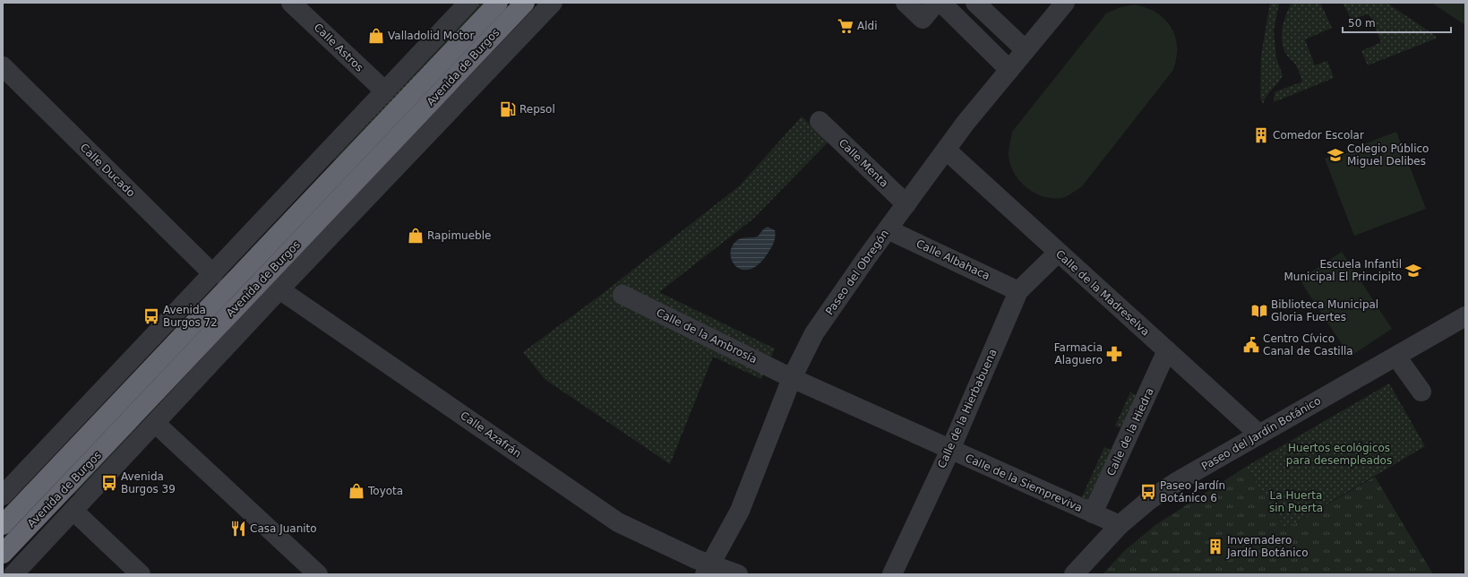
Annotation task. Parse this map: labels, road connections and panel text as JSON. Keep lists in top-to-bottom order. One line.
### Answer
{"streets":{"highway":["Avenida de Burgos"],"street":["Calle Astros","Calle Menta","Calle Ducado","Calle Albahaca","Paseo del Obregón","Calle de la Madreselva","Calle de la Ambrosía","Calle de la Hierbabuena","Calle de la Hiedra","Paseo del Jardín Botánico","Calle Azafrán","Calle de la Siempreviva"]},"crossings":[["Avenida de Burgos","Calle Azafrán"],["Calle Menta","Paseo del Obregón"],["Calle Albahaca","Paseo del Obregón"],["Calle Albahaca","Calle de la Hierbabuena"],["Paseo del Obregón","Calle de la Madreselva"],["Paseo del Obregón","Calle de la Ambrosía"],["Paseo del Obregón","Calle Azafrán"],["Paseo del Obregón","Calle de la Siempreviva"],["Calle de la Madreselva","Calle de la Hierbabuena"],["Calle de la Madreselva","Calle de la Hiedra"],["Calle de la Madreselva","Paseo del Jardín Botánico"],["Calle de la Ambrosía","Calle de la Siempreviva"],["Calle de la Hierbabuena","Calle de la Siempreviva"],["Calle de la Hiedra","Calle de la Siempreviva"],["Paseo del Jardín Botánico","Calle de la Siempreviva"]],"parks":["Huertos ecológicos para desempleados","La Huerta sin Puerta"],"places":{"supermarket":["Aldi"],"shop":["Valladolid Motor","Rapimueble","Toyota"],"fuel station":["Repsol"],"building":["Comedor Escolar","Invernadero Jardín Botánico"],"school or university":["Colegio Público Miguel Delibes","Escuela Infantil Municipal El Principito"],"library":["Biblioteca Municipal Gloria Fuertes"],"bus stop":["Avenida Burgos 72","Avenida Burgos 39","Paseo Jardín Botánico 6"],"public building":["Centro Cívico Canal de Castilla"],"pharmacy":["Farmacia Alaguero"],"restaurant":["Casa Juanito"]},"scale_bar":"50 m"}
